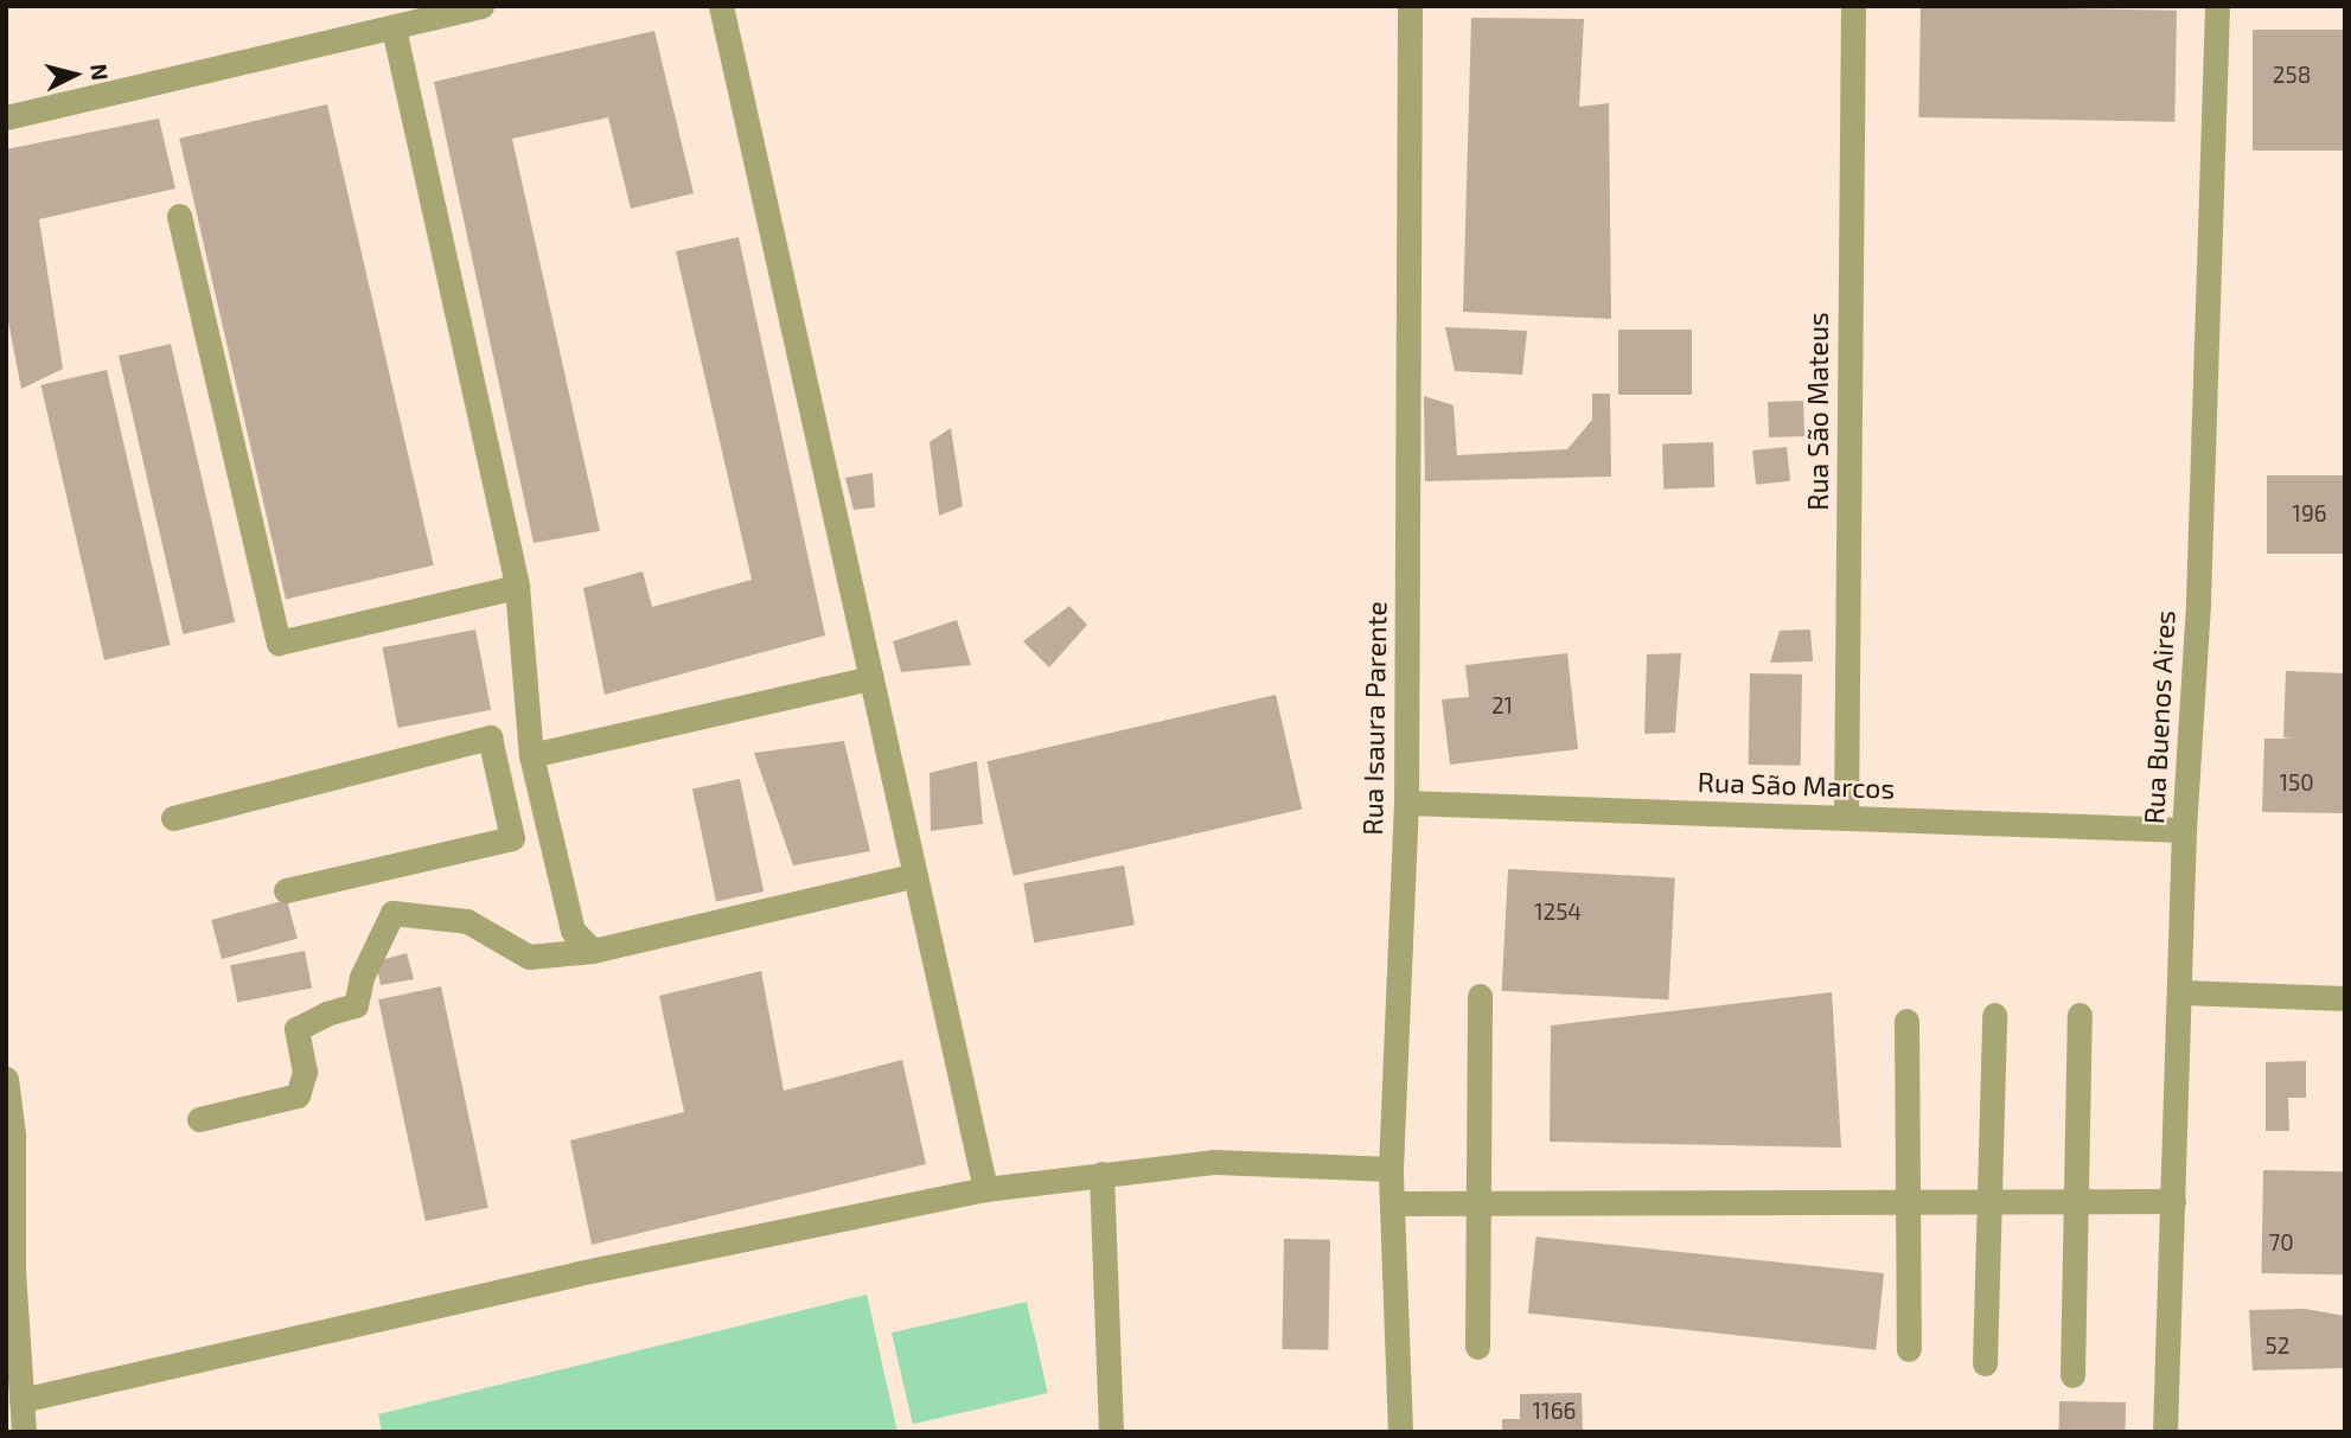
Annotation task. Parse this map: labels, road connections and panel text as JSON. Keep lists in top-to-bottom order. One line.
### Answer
{"streets":{"street":["Rua São Mateus","Rua Buenos Aires","Rua Isaura Parente","Rua São Marcos"]},"crossings":[["Rua São Mateus","Rua São Marcos"],["Rua Buenos Aires","Rua São Marcos"],["Rua Isaura Parente","Rua São Marcos"]],"house_numbers":["258","196","21","150","1254","70","52","1166"],"north":"right"}
